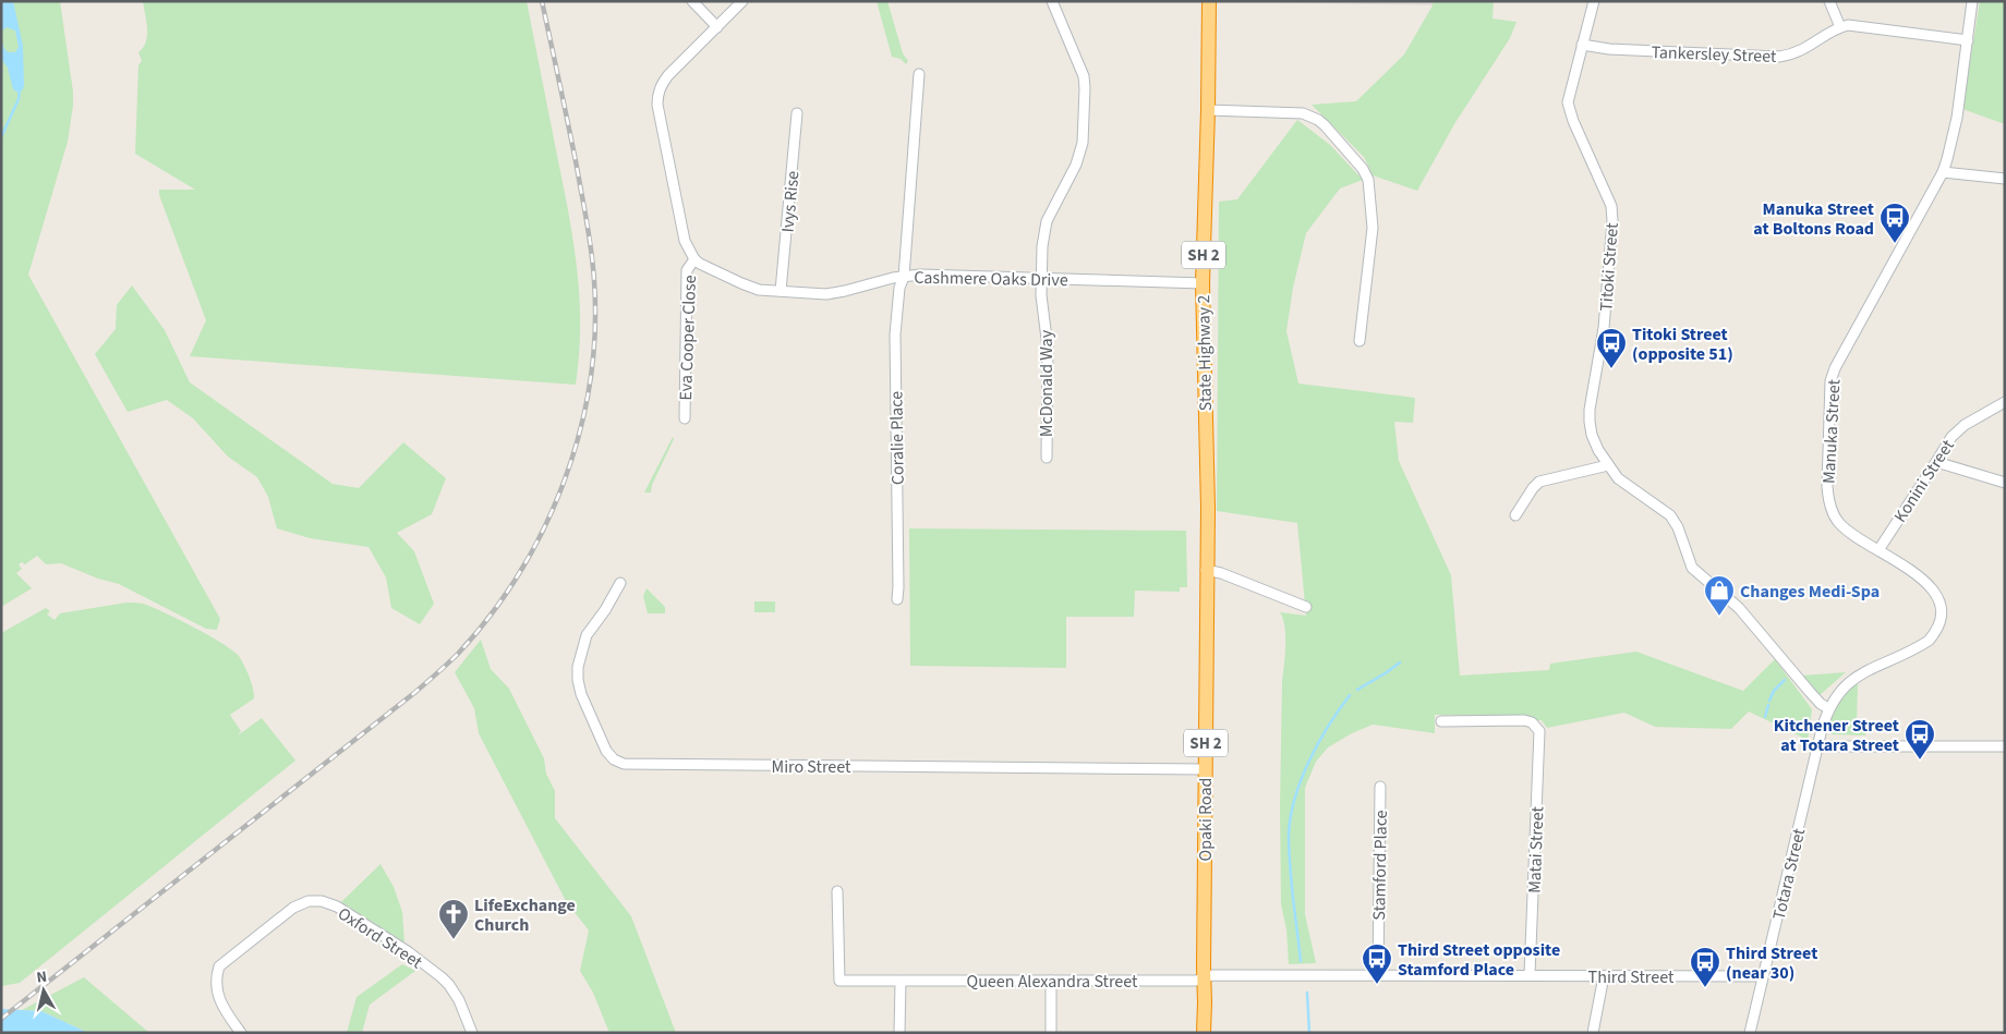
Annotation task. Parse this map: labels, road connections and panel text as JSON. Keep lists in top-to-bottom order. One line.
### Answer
{"streets":{"highway":["SH 2","State Highway 2","Opaki Road"],"street":["Tankersley Street","Ivys Rise","Titoki Street","Cashmere Oaks Drive","Eva Cooper Close","McDonald Way","Manuka Street","Coralie Place","Konini Street","Miro Street","Matai Street","Stamford Place","Totara Street","Oxford Street","Third Street","Queen Alexandra Street"]},"crossings":[["Tankersley Street","Titoki Street"],["Ivys Rise","Cashmere Oaks Drive"],["Titoki Street","Manuka Street"],["Cashmere Oaks Drive","Eva Cooper Close"],["Cashmere Oaks Drive","State Highway 2"],["Cashmere Oaks Drive","McDonald Way"],["Cashmere Oaks Drive","Coralie Place"],["State Highway 2","Opaki Road"],["Manuka Street","Konini Street"],["Manuka Street","Totara Street"],["Miro Street","Opaki Road"],["Opaki Road","Third Street"],["Opaki Road","Queen Alexandra Street"],["Matai Street","Third Street"],["Stamford Place","Third Street"],["Totara Street","Third Street"],["Third Street","Queen Alexandra Street"]],"places":{"bus stop":["Manuka Street at Boltons Road","Titoki Street (opposite 51)","Kitchener Street at Totara Street","Third Street opposite Stamford Place","Third Street (near 30)"],"shop":["Changes Medi-Spa"],"church":["LifeExchange Church"]},"north":"top"}
